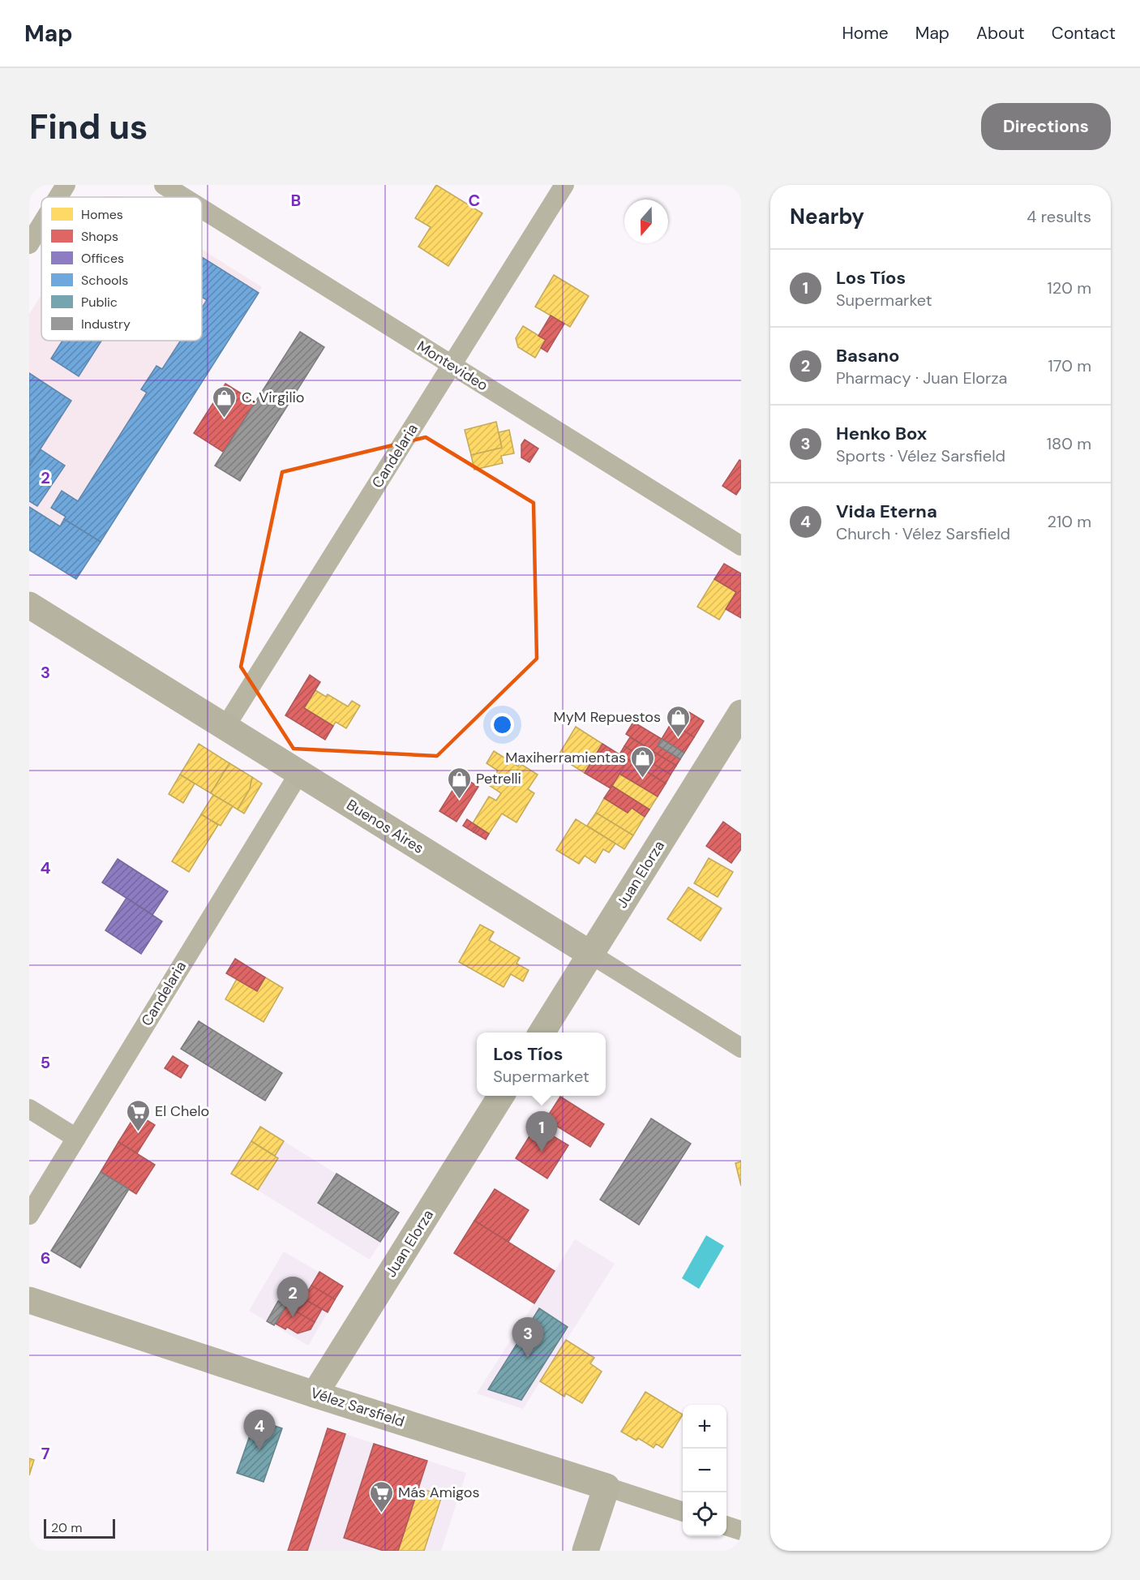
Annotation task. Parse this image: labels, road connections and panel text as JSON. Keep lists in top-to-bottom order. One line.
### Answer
{"streets":{"main road":["Buenos Aires","Juan Elorza","Vélez Sarsfield"],"street":["Montevideo","Candelaria"]},"crossings":[["Montevideo","Candelaria"],["Candelaria","Buenos Aires"],["Buenos Aires","Juan Elorza"],["Juan Elorza","Vélez Sarsfield"]],"places":{"shop":["C. Virgilio","MyM Repuestos","Maxiherramientas","Petrelli"],"supermarket":["El Chelo","Más Amigos"]},"legend":["Homes","Shops","Offices","Schools","Public","Industry"],"scale_bar":"20 m","north":"bottom","page":{"header":"Map","nav":["Home","Map","About","Contact"],"buttons":"Directions","title":"Find us","heading":["Nearby","4 results"],"list":[{"mark":"1","name":"Los Tíos","note":"Supermarket","value":"120 m"},{"mark":"2","name":"Basano","note":"Pharmacy · Juan Elorza","value":"170 m"},{"mark":"3","name":"Henko Box","note":"Sports · Vélez Sarsfield","value":"180 m"},{"mark":"4","name":"Vida Eterna","note":"Church · Vélez Sarsfield","value":"210 m"}],"popup":["Los Tíos","Supermarket"],"pins":["1","2","3","4"],"map_buttons":["+","−"],"scale":"20 m"},"grid":{"columns":["B","C"],"rows":["2","3","4","5","6","7"]}}
